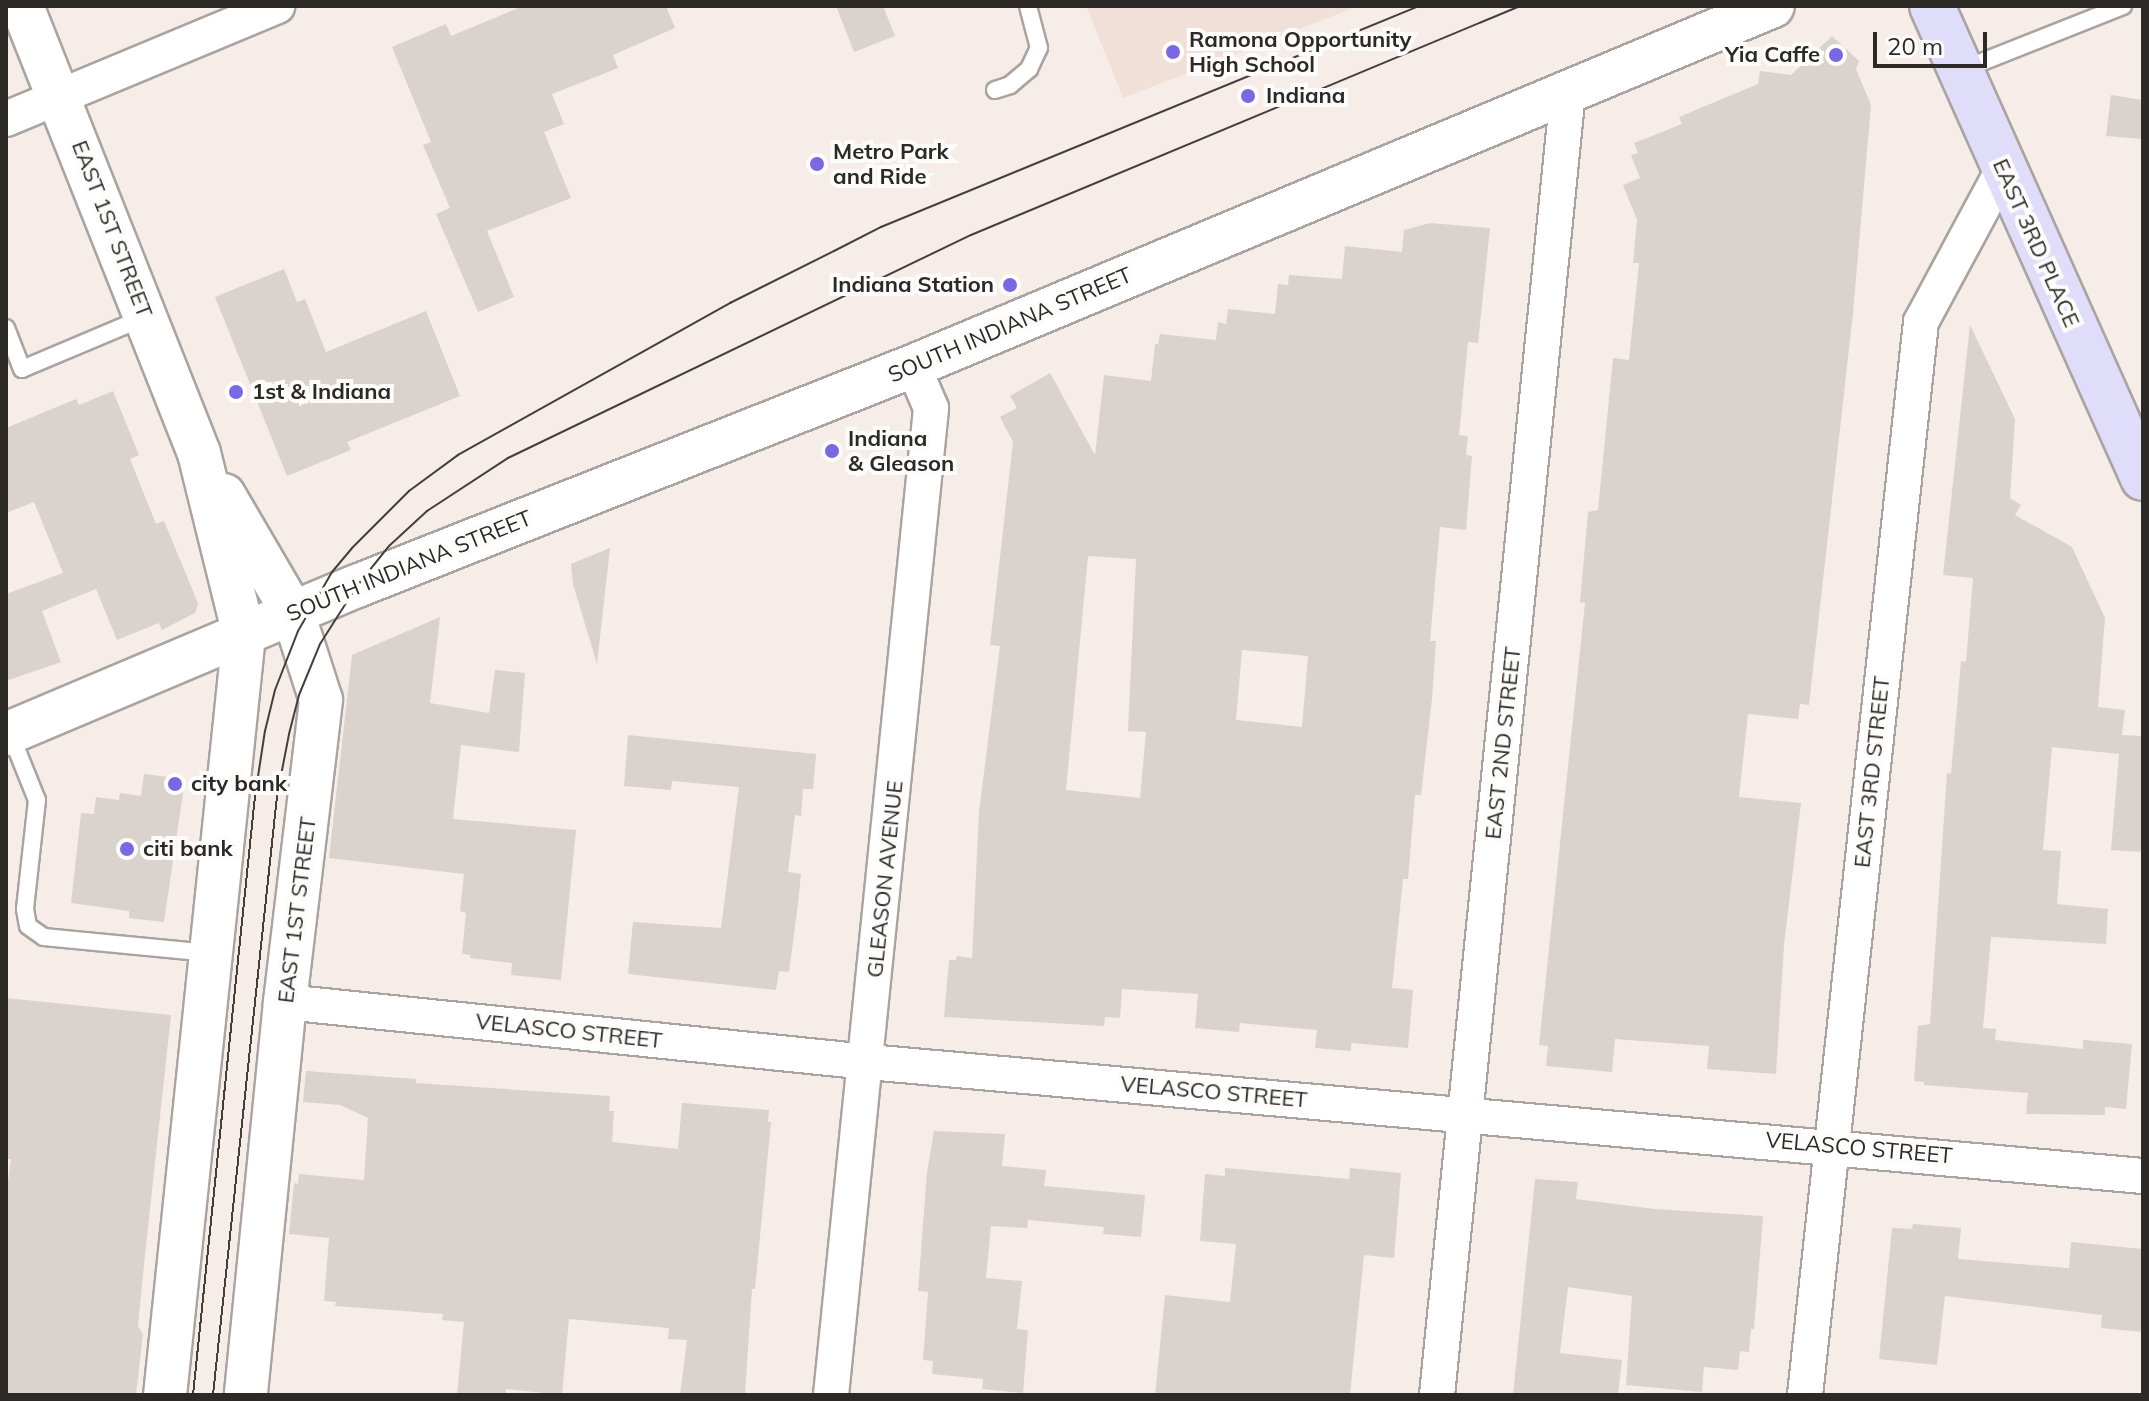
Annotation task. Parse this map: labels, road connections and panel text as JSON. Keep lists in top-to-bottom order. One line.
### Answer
{"streets":{"main road":["EAST 3RD PLACE"],"street":["EAST 1ST STREET","SOUTH INDIANA STREET","EAST 2ND STREET","EAST 3RD STREET","GLEASON AVENUE","VELASCO STREET"]},"crossings":[["EAST 1ST STREET","SOUTH INDIANA STREET"],["EAST 1ST STREET","VELASCO STREET"],["EAST 3RD PLACE","EAST 3RD STREET"],["SOUTH INDIANA STREET","EAST 2ND STREET"],["SOUTH INDIANA STREET","GLEASON AVENUE"],["EAST 2ND STREET","VELASCO STREET"],["EAST 3RD STREET","VELASCO STREET"],["GLEASON AVENUE","VELASCO STREET"]],"places":["Ramona Opportunity High School","Yia Caffe","Indiana","Metro Park and Ride","Indiana Station","1st & Indiana","Indiana & Gleason","city bank","citi bank"],"scale_bar":"20 m"}
